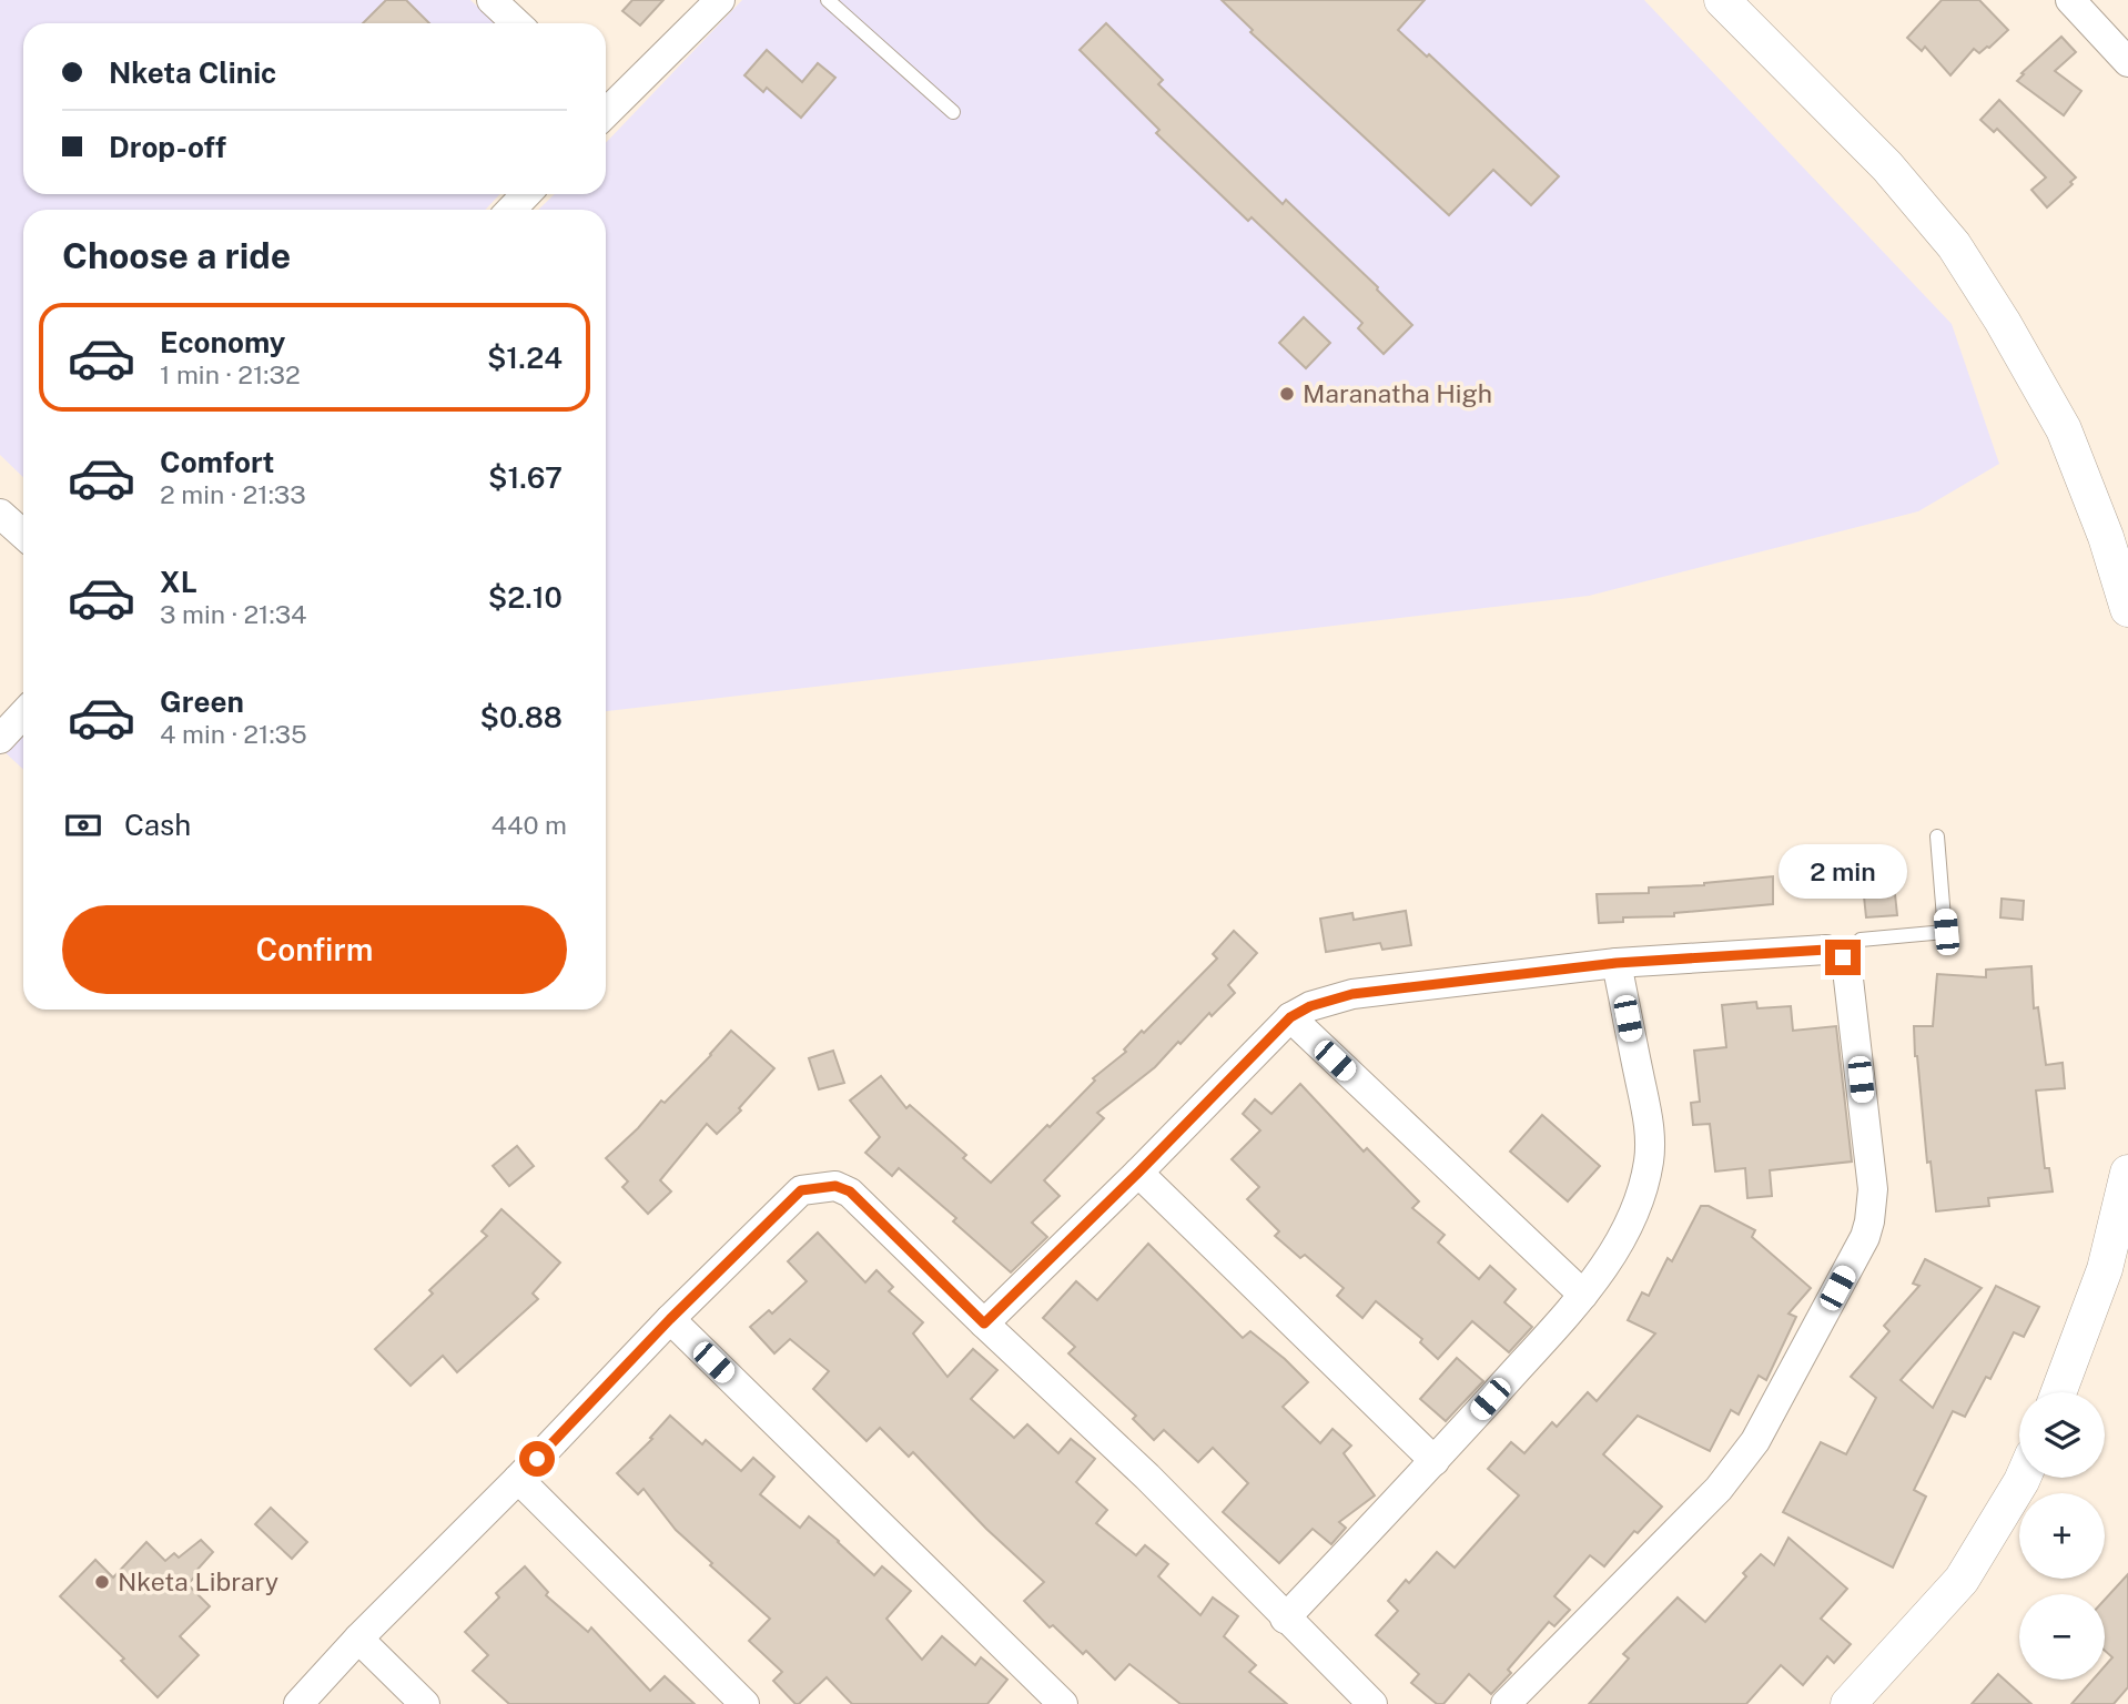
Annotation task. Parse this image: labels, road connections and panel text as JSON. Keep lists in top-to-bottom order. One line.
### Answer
{"places":["Maranatha High","Nketa Library"],"page":{"banner":["Nketa Clinic","Drop-off"],"heading":"Choose a ride","list":[{"name":"Economy","note":"1 min · 21:32","value":"$1.24"},{"name":"Comfort","note":"2 min · 21:33","value":"$1.67"},{"name":"XL","note":"3 min · 21:34","value":"$2.10"},{"name":"Green","note":"4 min · 21:35","value":"$0.88"}],"pay":["Cash","440 m"],"bubble":"2 min","buttons":"Confirm","map_buttons":["+","−"]}}
